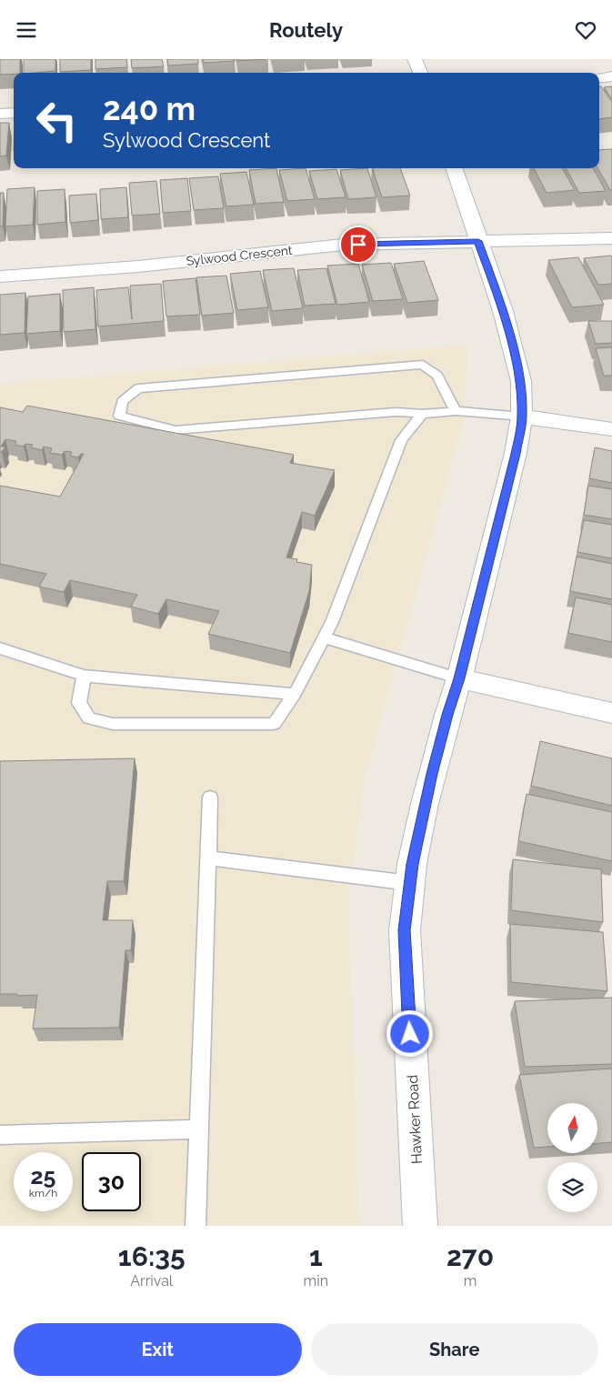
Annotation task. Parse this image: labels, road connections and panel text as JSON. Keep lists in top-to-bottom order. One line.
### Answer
{"streets":{"street":["Sylwood Crescent","Hawker Road"]},"crossings":[["Sylwood Crescent","Hawker Road"]],"north":"top","page":{"header":"Routely","turn":["240 m","Sylwood Crescent"],"speed":"25 km/h","limit":"30","eta":["16:35","Arrival","1","min","270","m"],"buttons":["Exit","Share"]}}
